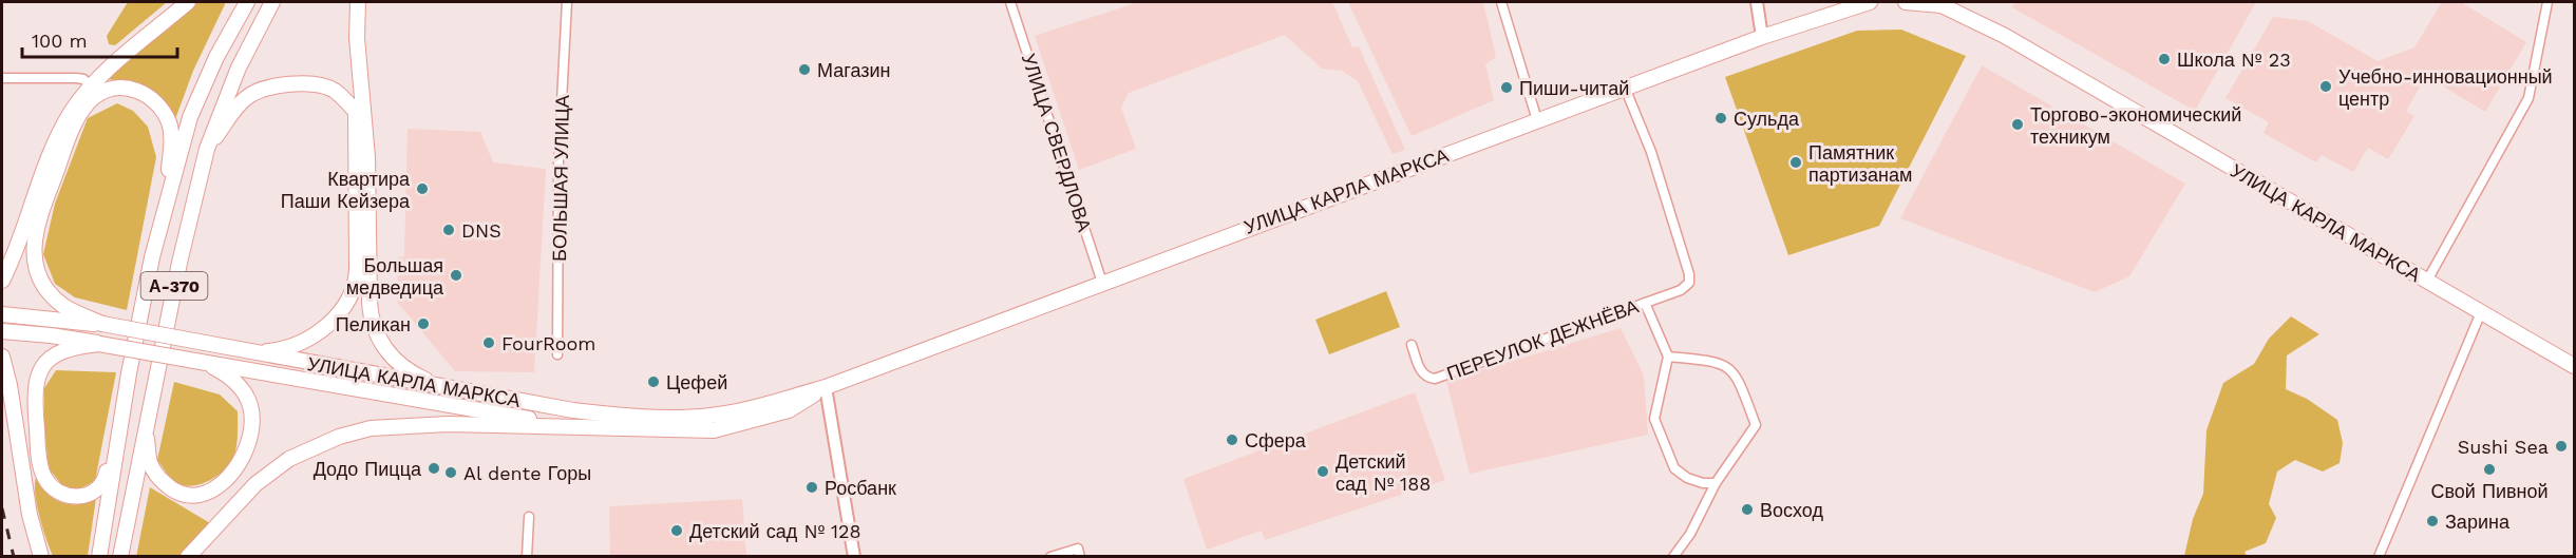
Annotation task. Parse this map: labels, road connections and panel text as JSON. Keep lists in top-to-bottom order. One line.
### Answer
{"streets":{"main road":["УЛИЦА КАРЛА МАРКСА","А-370"],"street":["УЛИЦА СВЕРДЛОВА","БОЛЬШАЯ УЛИЦА","ПЕРЕУЛОК ДЕЖНЁВА"]},"crossings":[["УЛИЦА СВЕРДЛОВА","УЛИЦА КАРЛА МАРКСА"],["УЛИЦА КАРЛА МАРКСА","ПЕРЕУЛОК ДЕЖНЁВА"]],"places":["Школа № 23","Магазин","Учебно-инновационный центр","Пиши-читай","Сульда","Торгово-экономический техникум","Памятник партизанам","Квартира Паши Кейзера","DNS","Большая медведица","Пеликан","FourRoom","Цефей","Сфера","Sushi Sea","Додо Пицца","Свой Пивной","Детский сад № 188","Al dente Горы","Росбанк","Восход","Зарина","Детский сад № 128"],"scale_bar":"100 m"}
